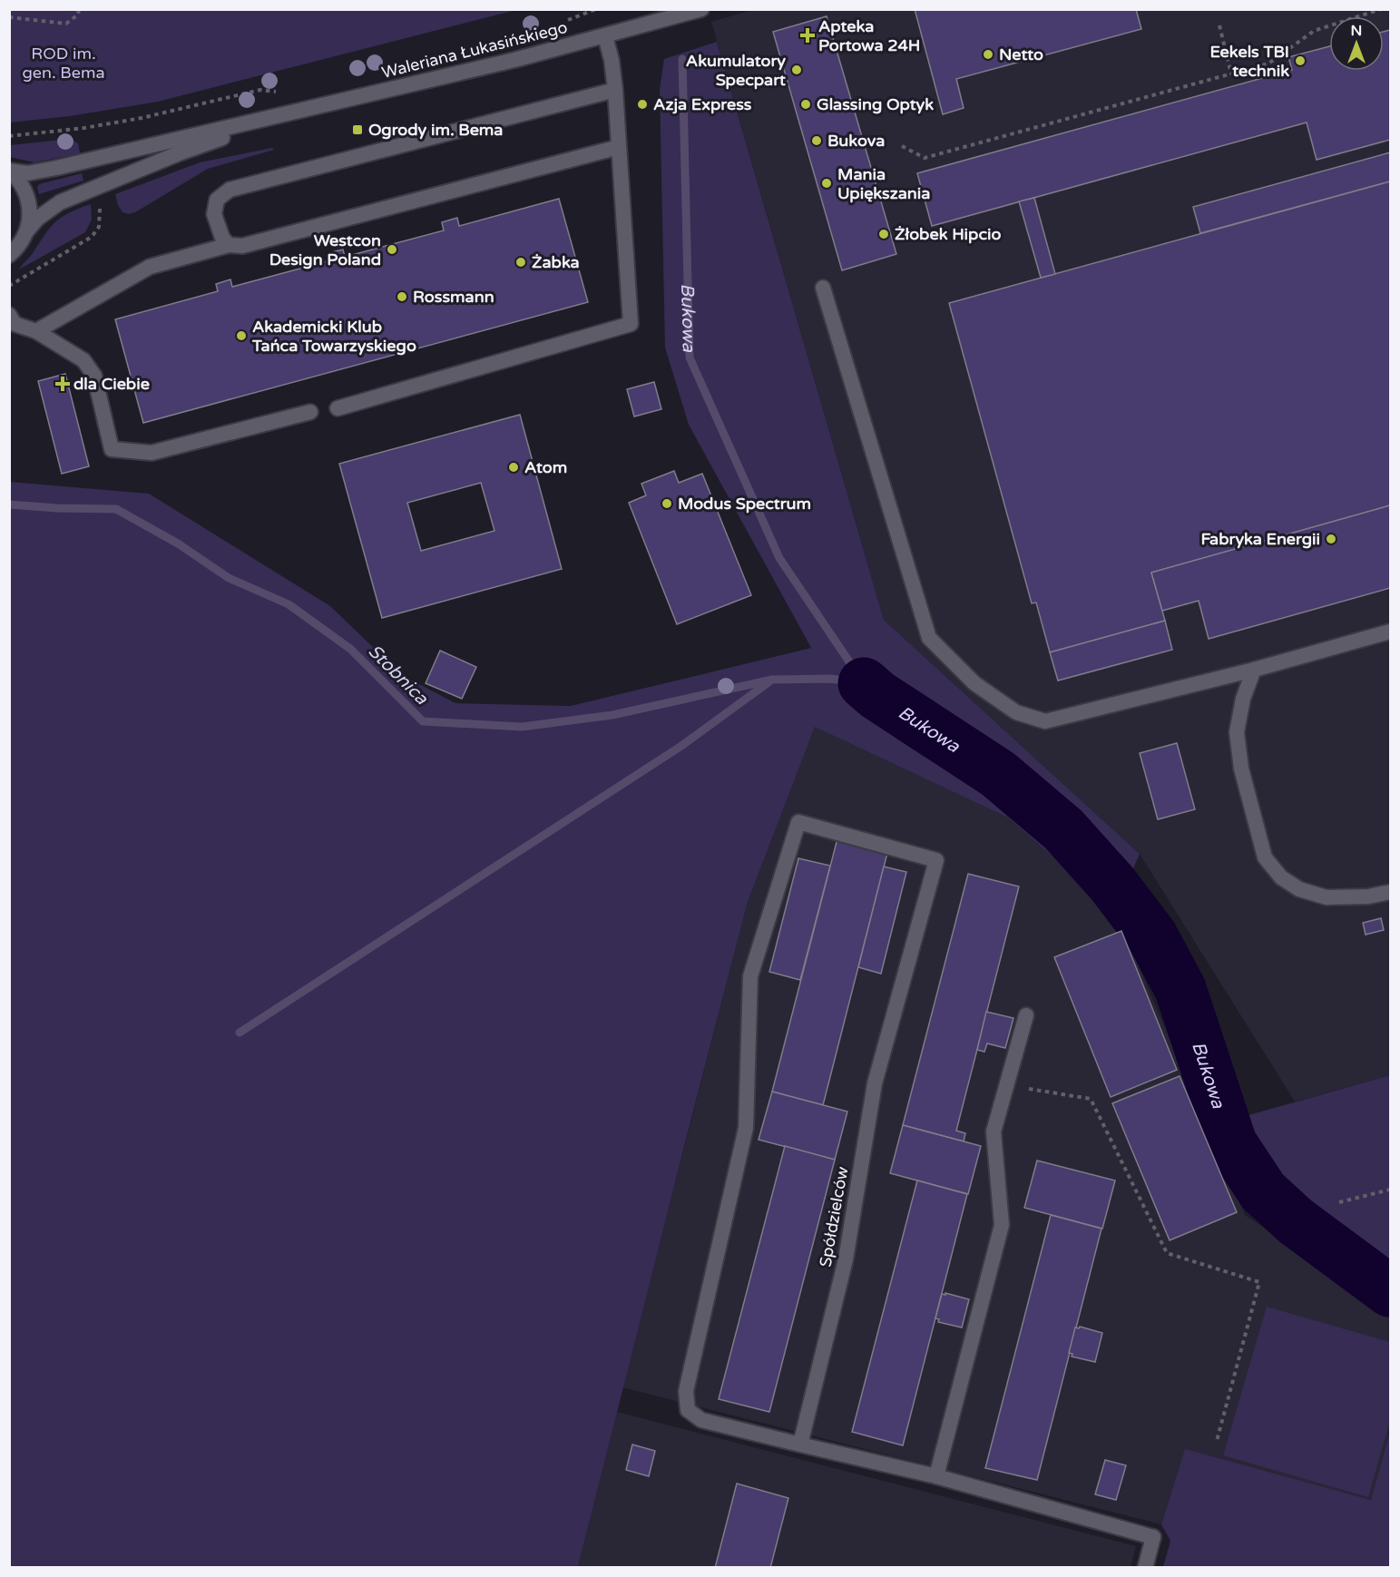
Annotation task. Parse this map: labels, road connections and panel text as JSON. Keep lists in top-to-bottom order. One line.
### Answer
{"streets":{"street":["Waleriana Łukasińskiego","Spółdzielców"]},"water":["Bukowa","Stobnica"],"parks":["ROD im. gen. Bema"],"places":{"health":["Apteka Portowa 24H","dla Ciebie"],"other":["Netto","Eekels TBI technik","Akumulatory Specpart","Azja Express","Glassing Optyk","Bukova","Mania Upiększania","Żłobek Hipcio","Westcon Design Poland","Żabka","Rossmann","Akademicki Klub Tańca Towarzyskiego","Atom","Modus Spectrum","Fabryka Energii"],"transit":["Ogrody im. Bema"]},"north":"top"}
